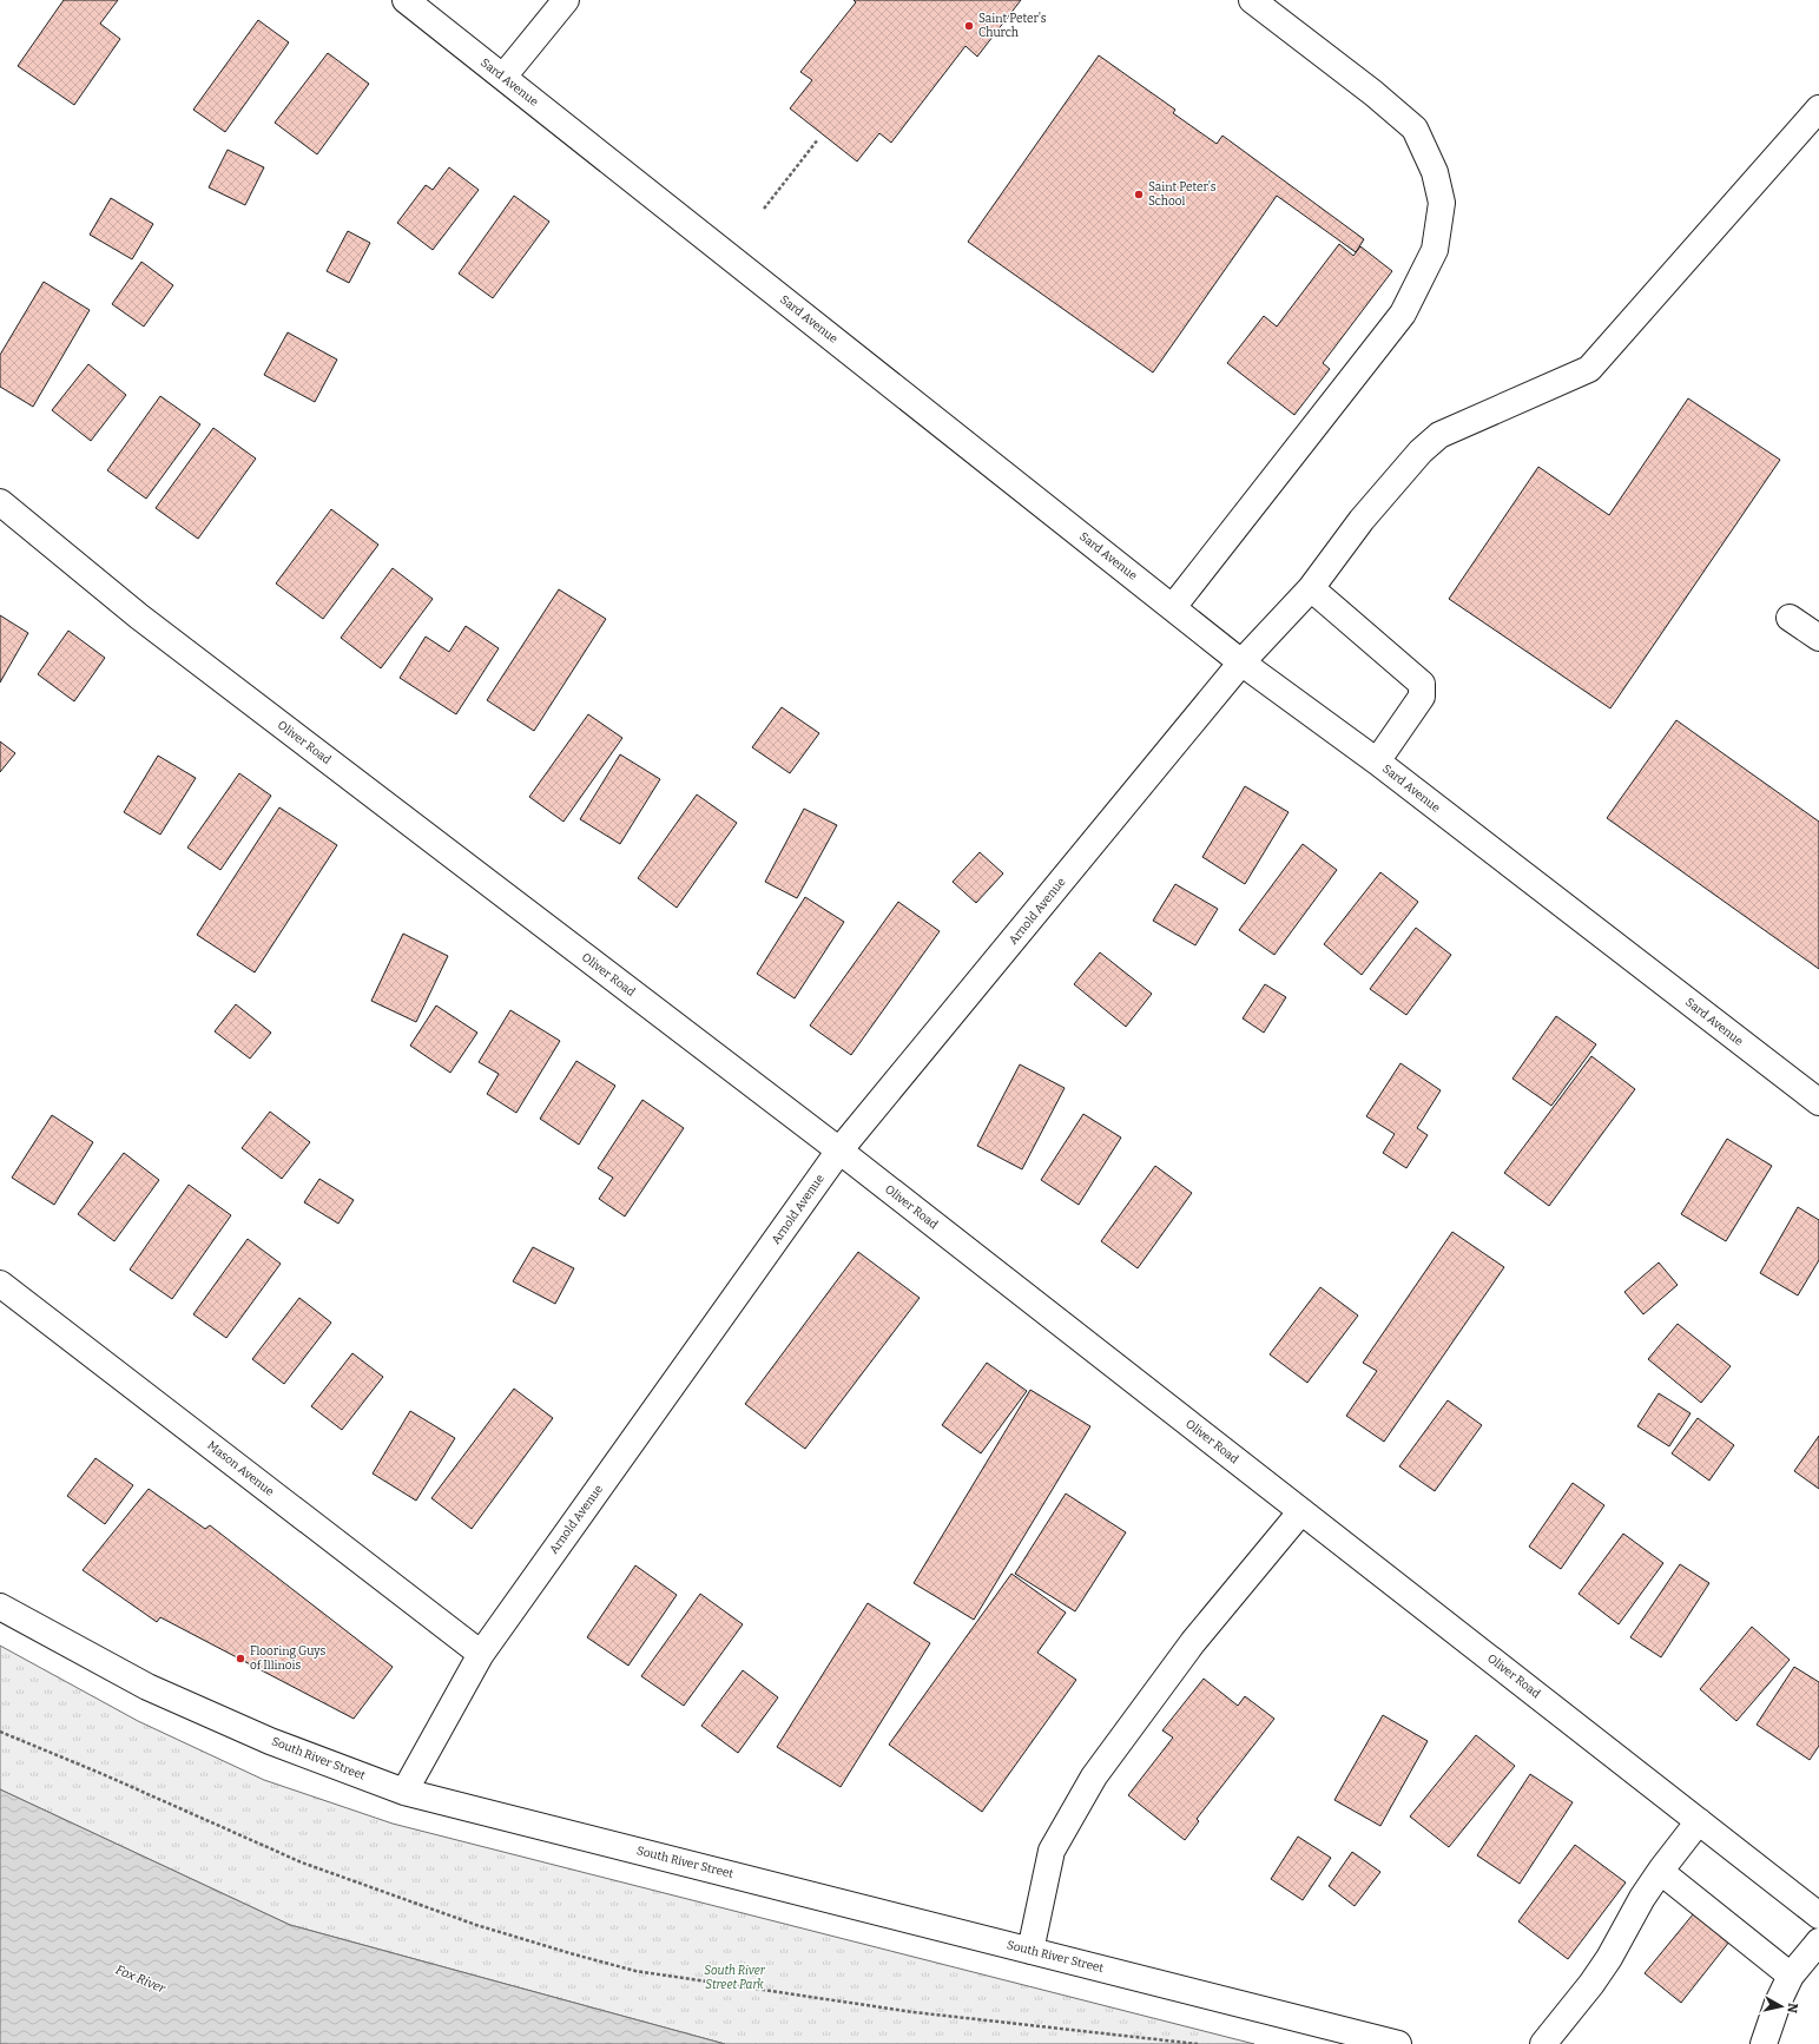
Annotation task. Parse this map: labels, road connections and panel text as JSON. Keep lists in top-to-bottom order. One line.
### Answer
{"streets":{"street":["Sard Avenue","Oliver Road","Arnold Avenue","Mason Avenue","South River Street"]},"crossings":[["Sard Avenue","Arnold Avenue"],["Oliver Road","Arnold Avenue"],["Arnold Avenue","Mason Avenue"],["Arnold Avenue","South River Street"]],"water":["Fox River"],"parks":["South River Street Park"],"places":["Saint Peter's Church","Saint Peter's School","Flooring Guys of Illinois"],"north":"right"}
